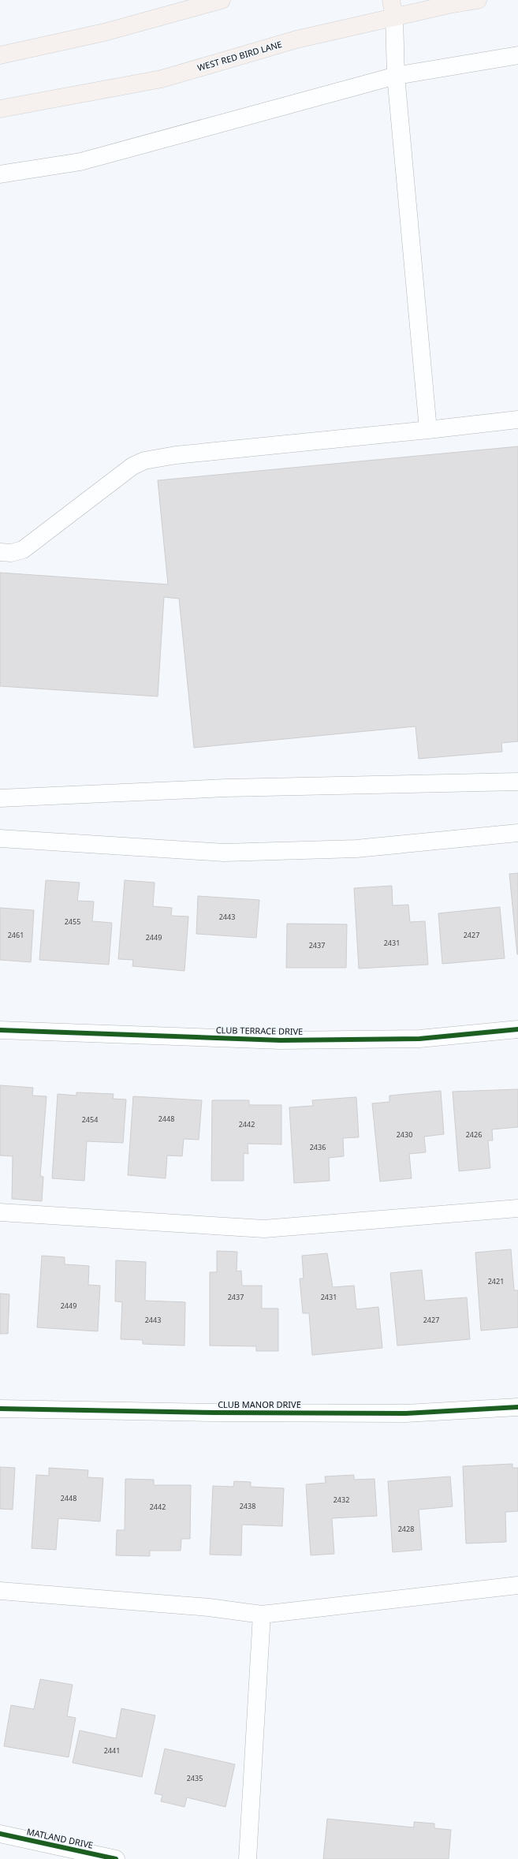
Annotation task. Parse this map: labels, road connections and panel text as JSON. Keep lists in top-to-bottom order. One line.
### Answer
{"streets":{"main road":["WEST RED BIRD LANE"],"street":["CLUB TERRACE DRIVE","CLUB MANOR DRIVE","MATLAND DRIVE"]},"house_numbers":["2443","2455","2461","2427","2449","2431","2437","2448","2454","2442","2430","2426","2436","2421","2437","2431","2449","2443","2427","2448","2432","2438","2442","2428","2441","2435"]}
